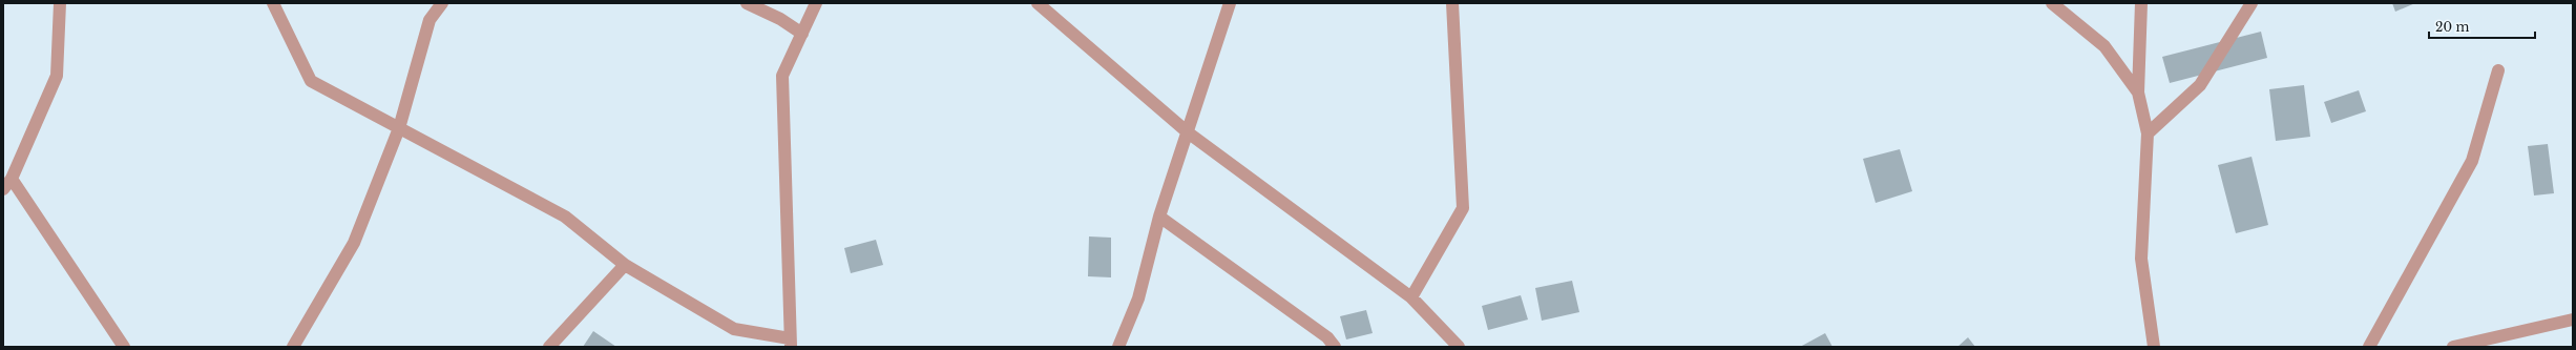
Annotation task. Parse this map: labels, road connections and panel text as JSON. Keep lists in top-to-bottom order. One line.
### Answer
{"scale_bar":"20 m"}
